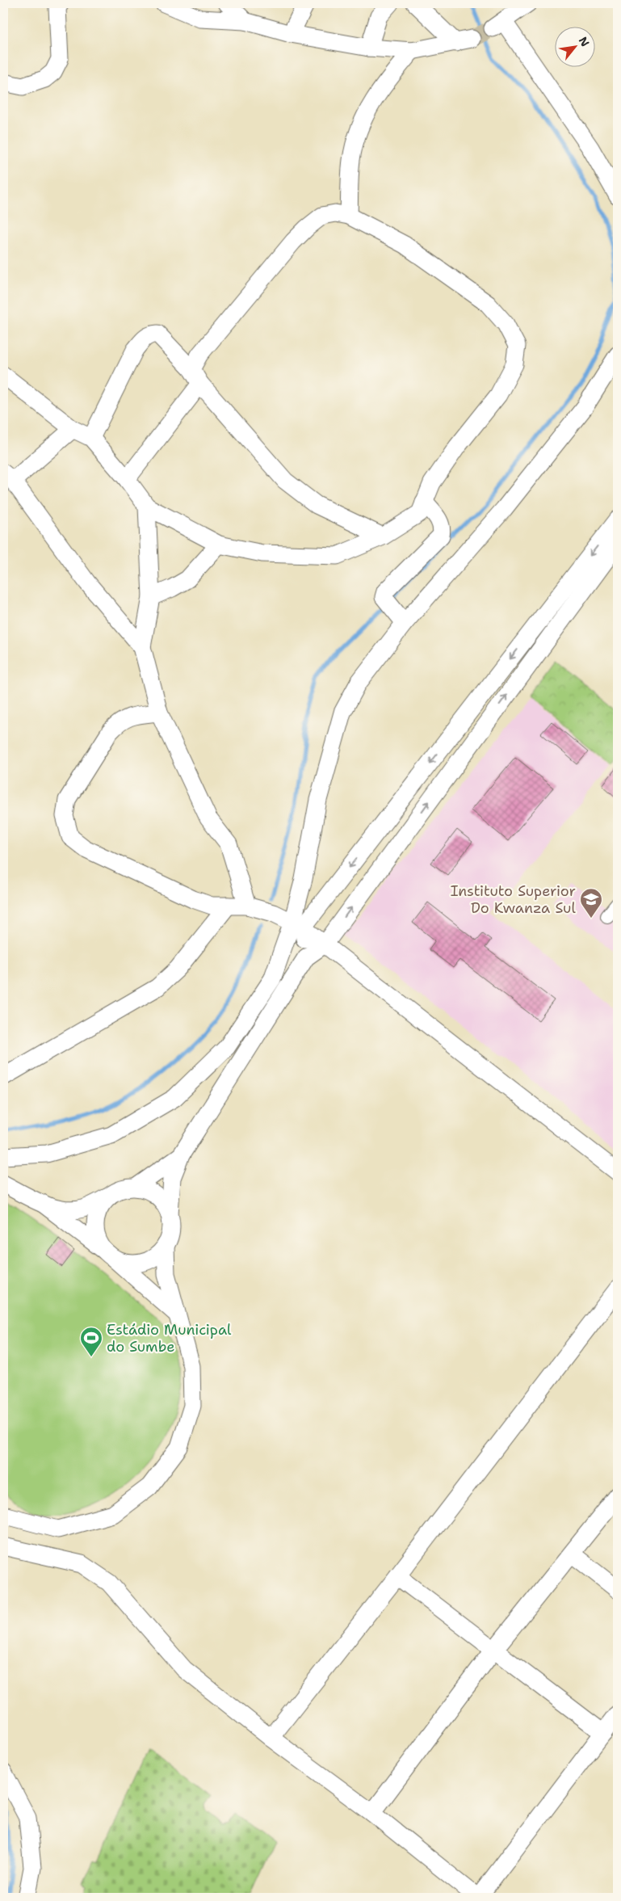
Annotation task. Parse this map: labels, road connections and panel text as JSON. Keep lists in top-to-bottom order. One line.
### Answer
{"places":{"school or university":["Instituto Superior Do Kwanza Sul"],"sports":["Estádio Municipal do Sumbe"]},"north":"top right"}
